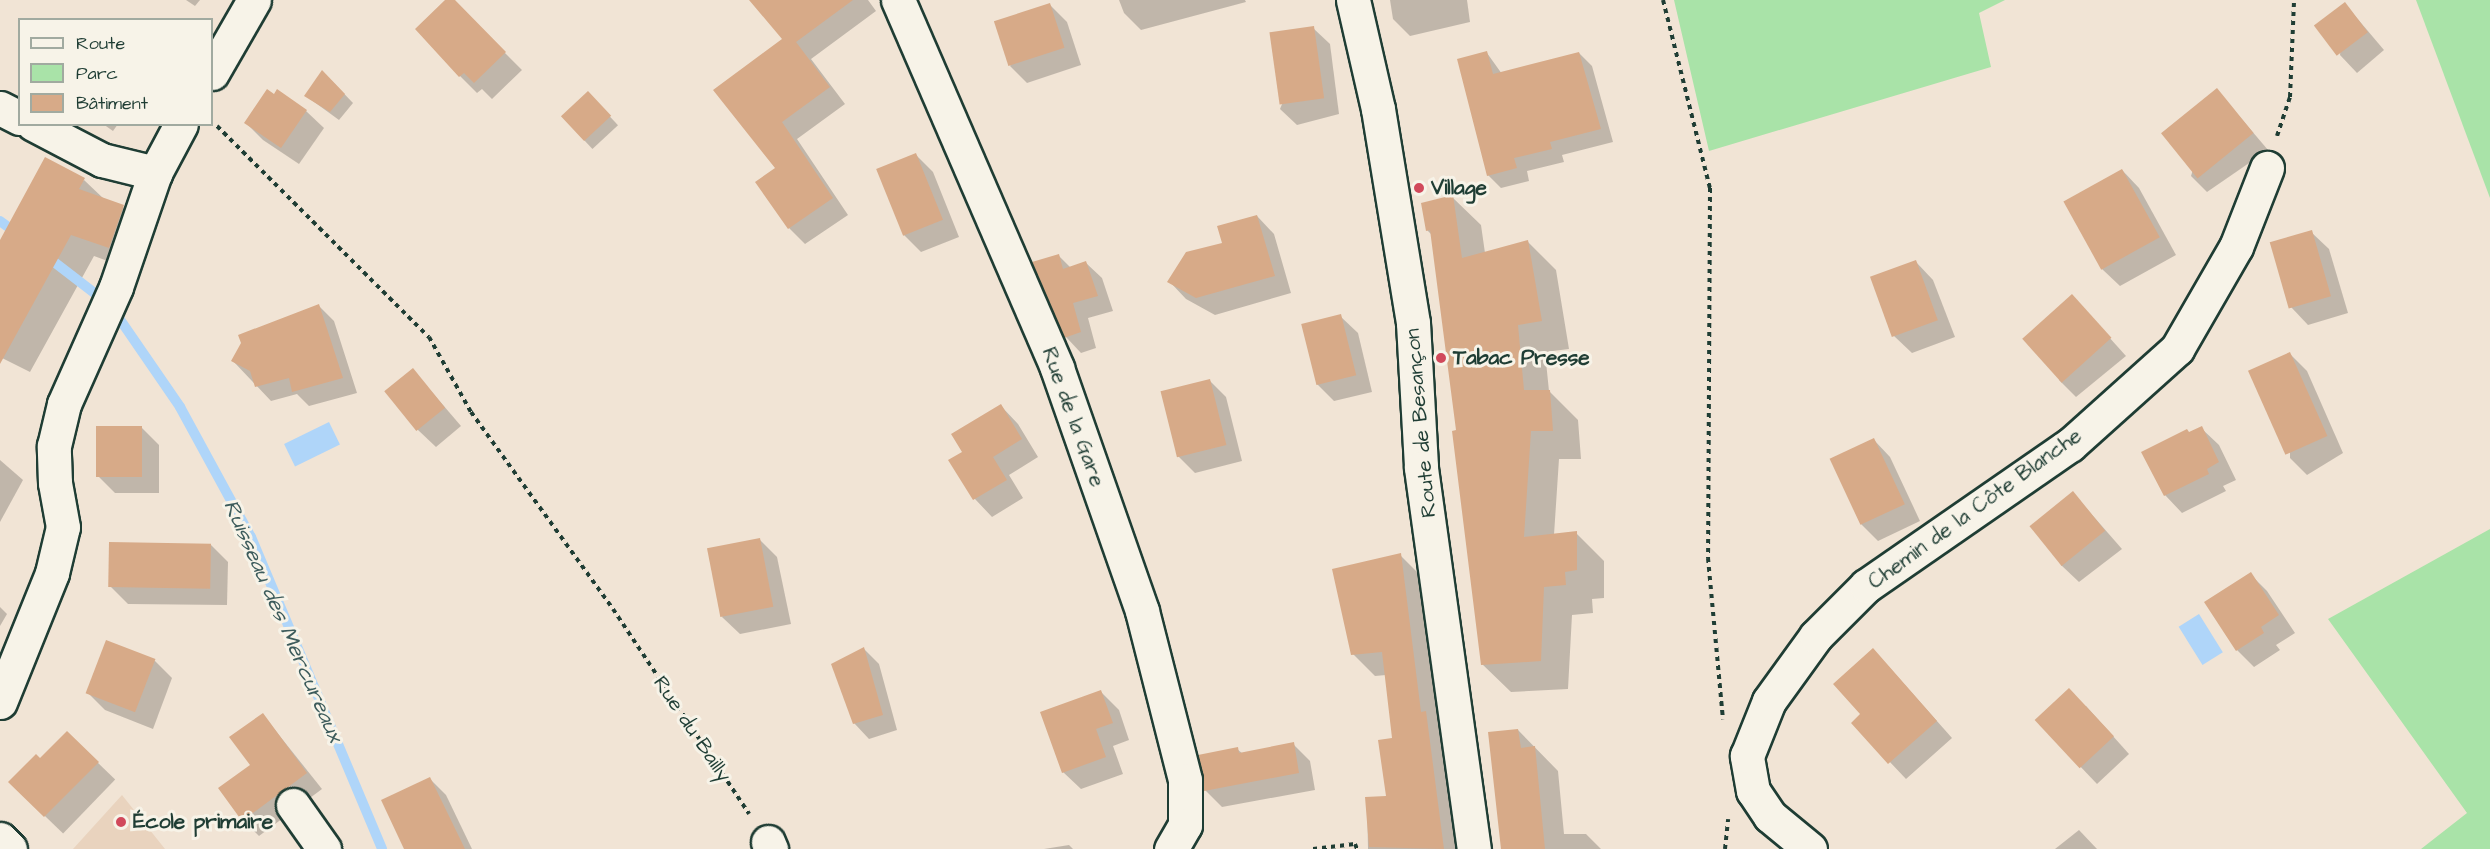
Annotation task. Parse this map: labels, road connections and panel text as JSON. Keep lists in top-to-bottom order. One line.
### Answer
{"streets":{"street":["Rue de la Gare","Route de Besançon","Chemin de la Côte Blanche"],"path":["Rue du Bailly"]},"water":["Ruisseau des Mercureaux"],"places":["Village","Tabac Presse","École primaire"],"legend":["Route","Parc","Bâtiment"]}
